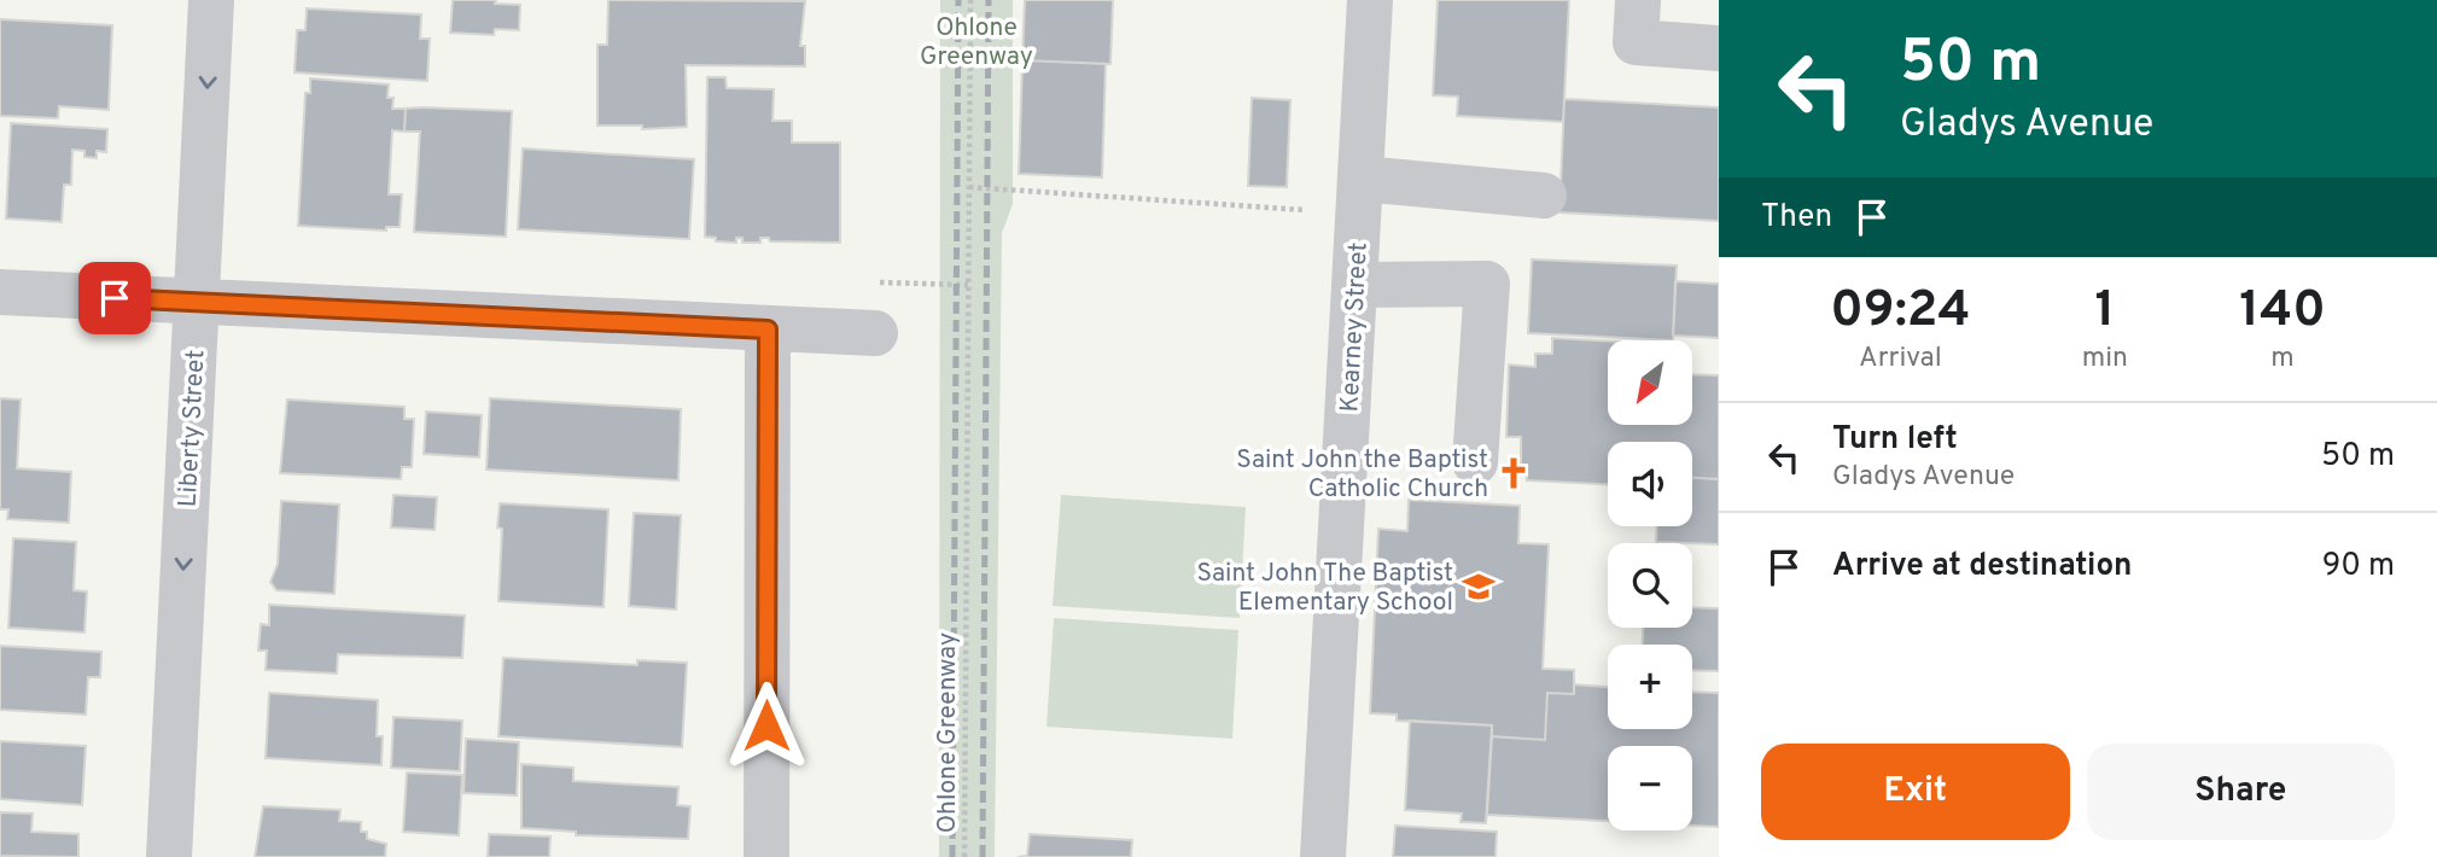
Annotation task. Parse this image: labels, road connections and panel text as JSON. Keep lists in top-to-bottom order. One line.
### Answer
{"streets":{"street":["Kearney Street","Liberty Street"],"path":["Ohlone Greenway"]},"one_way":["Liberty Street"],"parks":["Ohlone Greenway"],"places":{"church":["Saint John the Baptist Catholic Church"],"school or university":["Saint John The Baptist Elementary School"]},"north":"bottom left","page":{"turn":["50 m","Gladys Avenue"],"then":"Then","eta":["09:24","Arrival","1","min","140","m"],"map_buttons":["+","−"],"list":[{"name":"Turn left","note":"Gladys Avenue","value":"50 m"},{"name":"Arrive at destination","value":"90 m"}],"buttons":["Exit","Share"]}}
